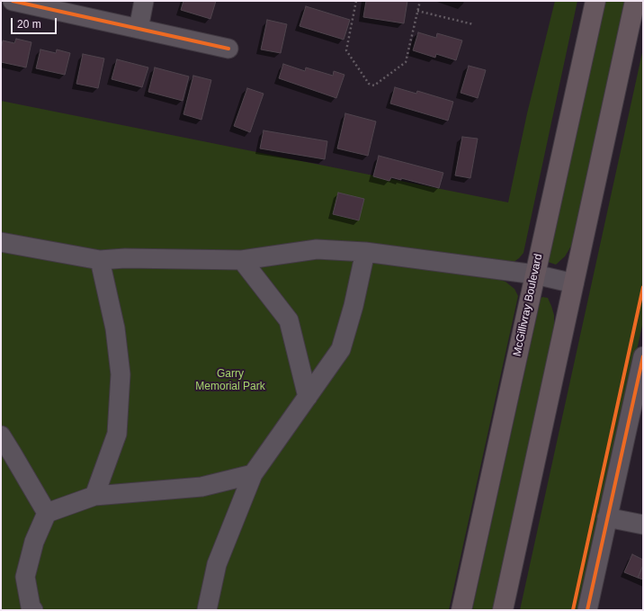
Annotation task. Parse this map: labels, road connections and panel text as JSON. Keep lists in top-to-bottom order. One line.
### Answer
{"streets":{"main road":["McGillivray Boulevard"]},"parks":["Garry Memorial Park"],"scale_bar":"20 m"}
